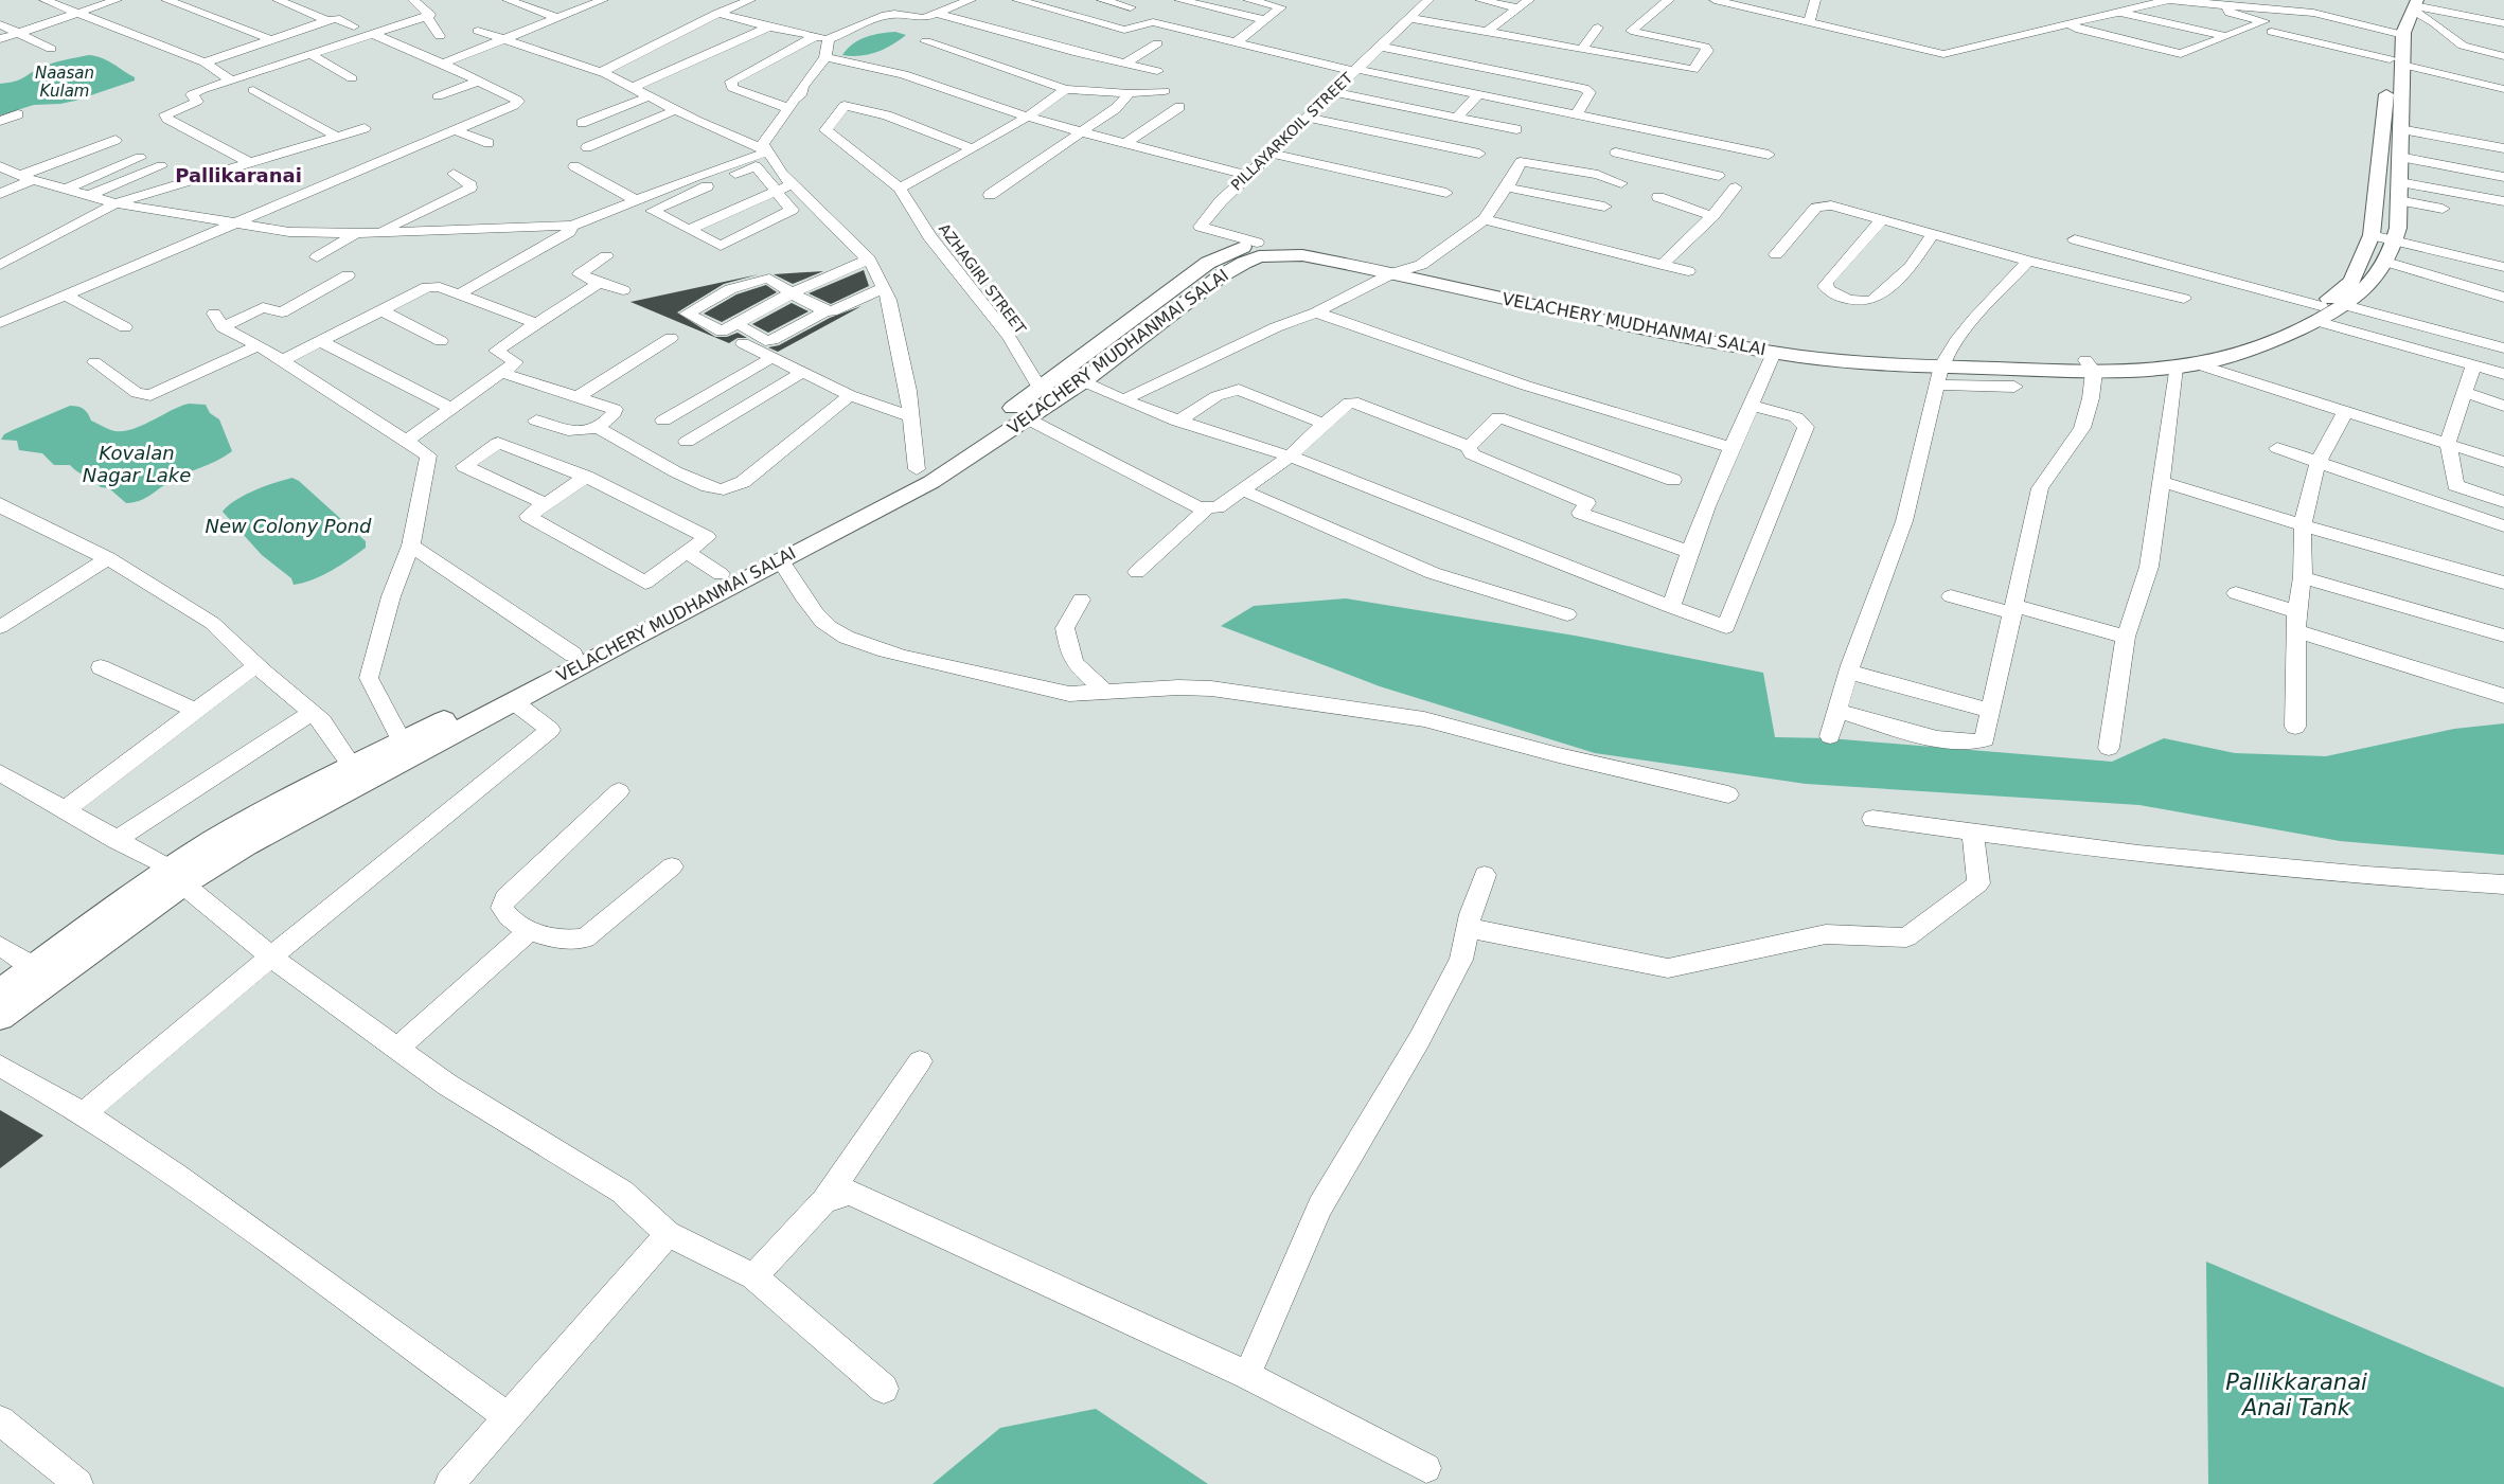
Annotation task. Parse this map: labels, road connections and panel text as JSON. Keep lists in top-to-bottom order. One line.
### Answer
{"streets":{"main road":["VELACHERY MUDHANMAI SALAI"],"street":["PILLAYARKOIL STREET","AZHAGIRI STREET"]},"crossings":[["PILLAYARKOIL STREET","VELACHERY MUDHANMAI SALAI"],["AZHAGIRI STREET","VELACHERY MUDHANMAI SALAI"]],"districts":["Pallikaranai"],"water":["Naasan Kulam","Kovalan Nagar Lake","New Colony Pond","Pallikkaranai Anai Tank"]}
